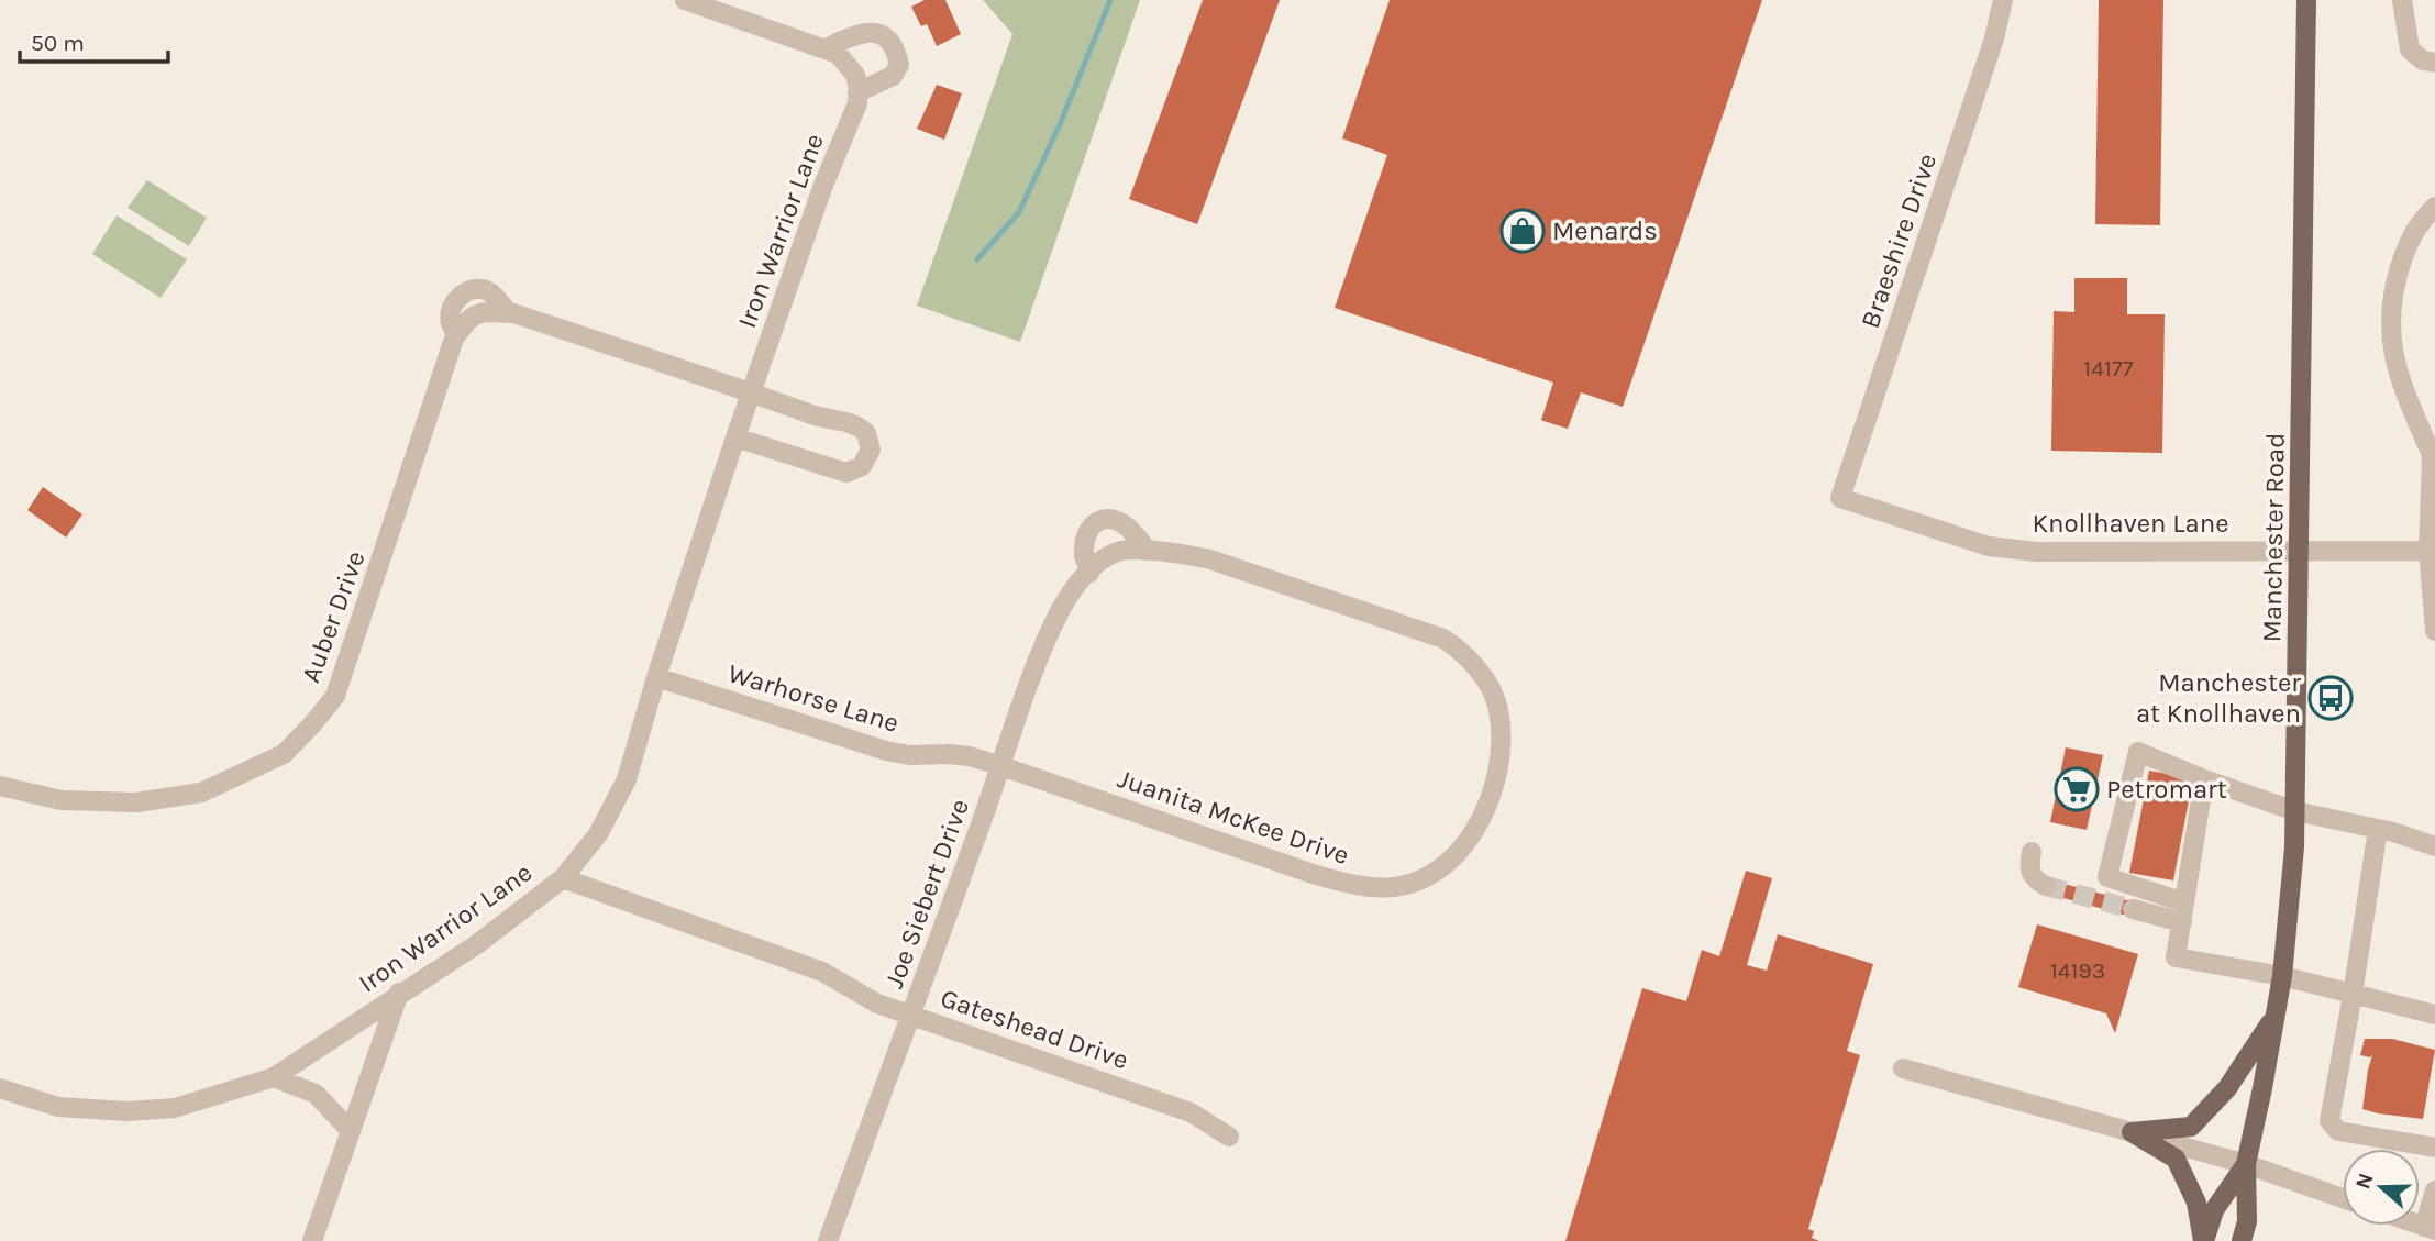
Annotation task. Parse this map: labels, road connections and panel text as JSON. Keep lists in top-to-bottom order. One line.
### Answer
{"streets":{"main road":["Manchester Road"],"street":["Iron Warrior Lane","Braeshire Drive","Knollhaven Lane","Auber Drive","Warhorse Lane","Juanita McKee Drive","Joe Siebert Drive","Gateshead Drive"]},"crossings":[["Iron Warrior Lane","Auber Drive"],["Iron Warrior Lane","Warhorse Lane"],["Iron Warrior Lane","Gateshead Drive"],["Braeshire Drive","Knollhaven Lane"],["Knollhaven Lane","Manchester Road"],["Warhorse Lane","Juanita McKee Drive"],["Warhorse Lane","Joe Siebert Drive"],["Juanita McKee Drive","Joe Siebert Drive"],["Joe Siebert Drive","Gateshead Drive"]],"places":{"shop":["Menards"],"bus stop":["Manchester at Knollhaven"],"supermarket":["Petromart"]},"house_numbers":["14177","14193"],"scale_bar":"50 m","north":"left"}
